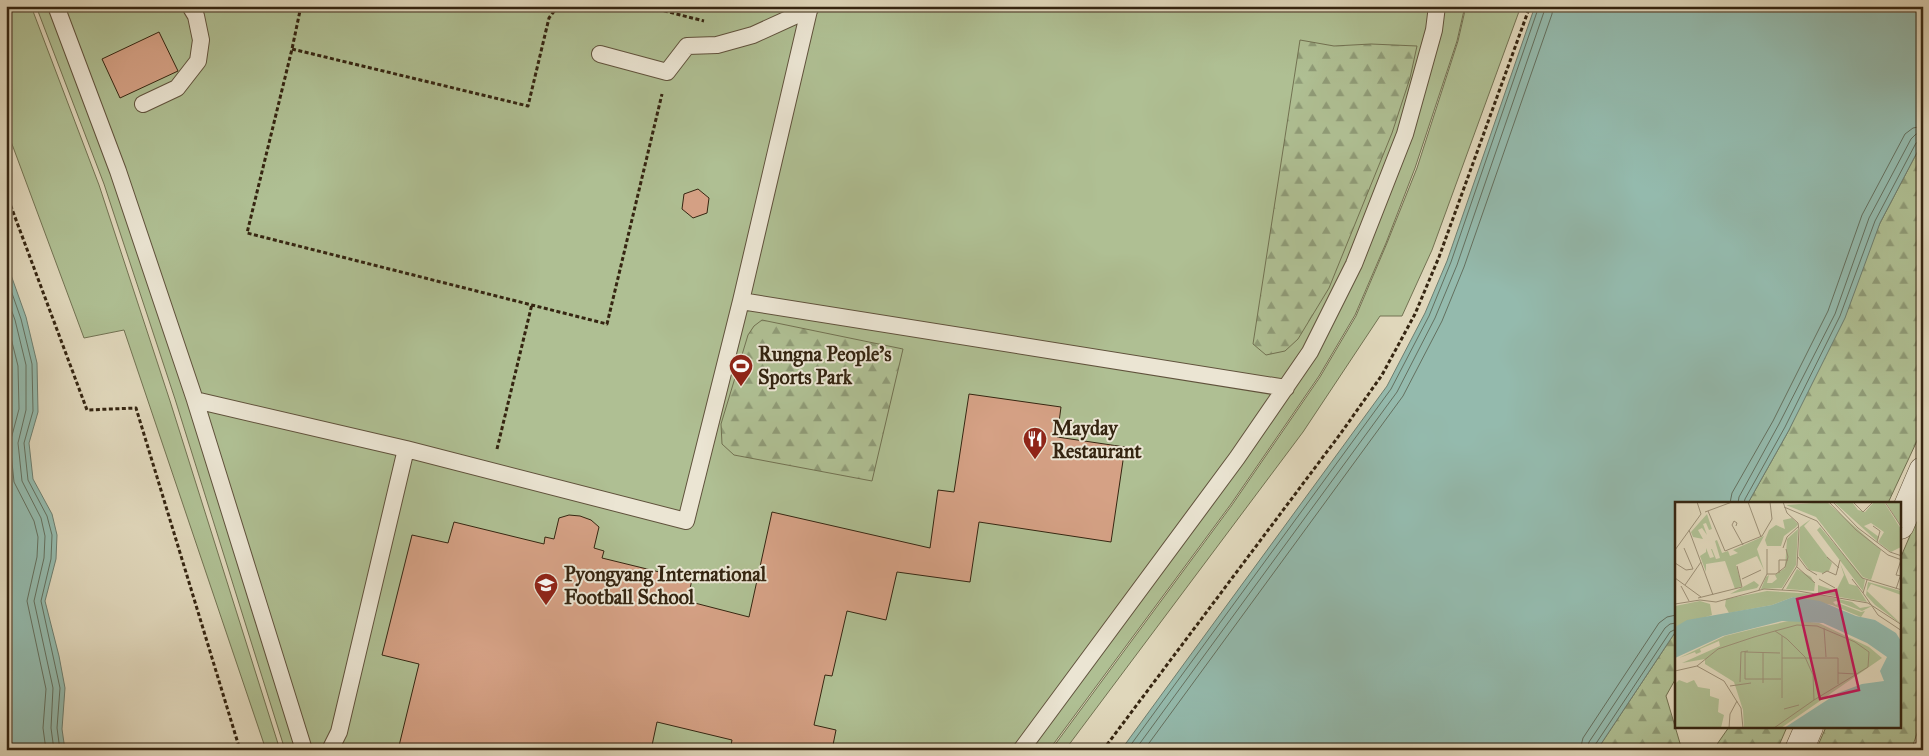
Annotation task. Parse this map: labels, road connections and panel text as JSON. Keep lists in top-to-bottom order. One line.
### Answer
{"places":{"sports":["Rungna People's Sports Park"],"restaurant":["Mayday Restaurant"],"school or university":["Pyongyang International Football School"]}}
